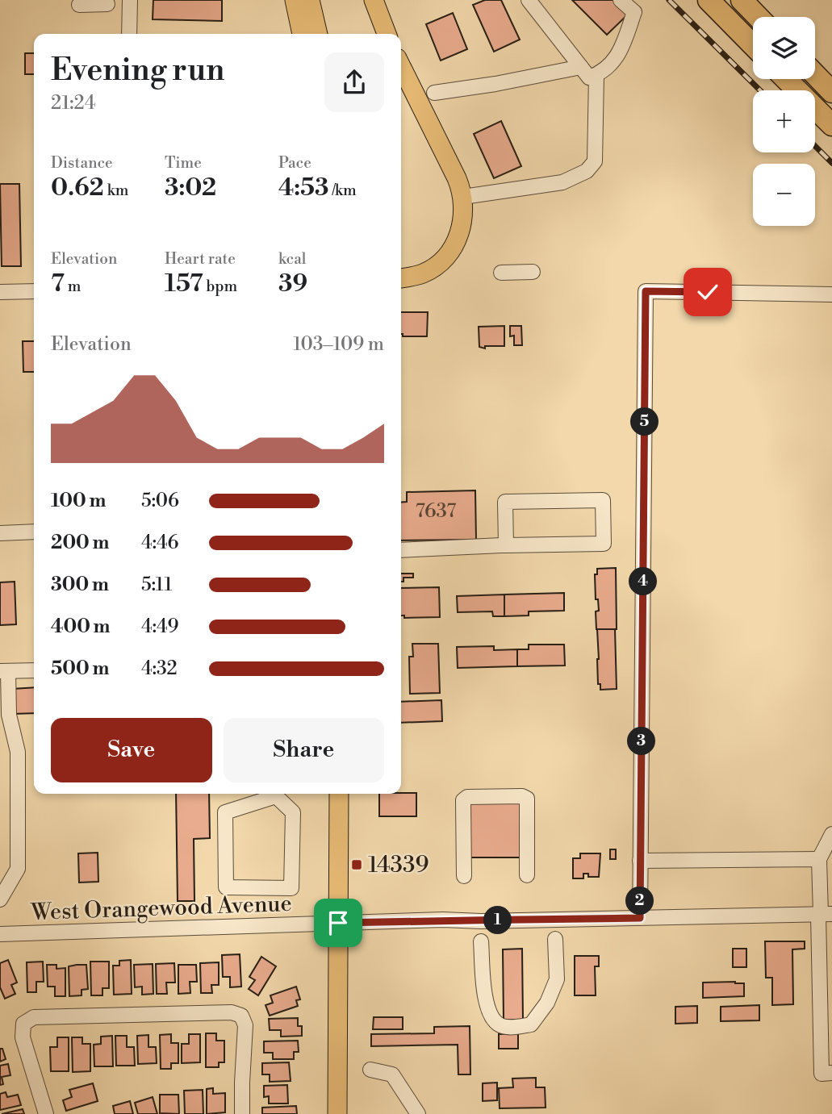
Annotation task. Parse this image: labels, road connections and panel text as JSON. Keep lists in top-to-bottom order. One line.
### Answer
{"streets":{"street":["West Orangewood Avenue"]},"places":{"transit":["14339"]},"house_numbers":["7637"],"page":{"map_buttons":["+","−"],"heading":["Evening run","21:24"],"stats":[["Distance","0.62 km"],["Time","3:02"],["Pace","4:53 /km"],["Elevation","7 m"],["Heart rate","157 bpm"],["kcal","39"]],"chart":["Elevation","103–109 m"],"pins":["5","4","3","2","1"],"list":[{"name":"100 m","note":"5:06"},{"name":"200 m","note":"4:46"},{"name":"300 m","note":"5:11"},{"name":"400 m","note":"4:49"},{"name":"500 m","note":"4:32"}],"buttons":["Save","Share"]}}
